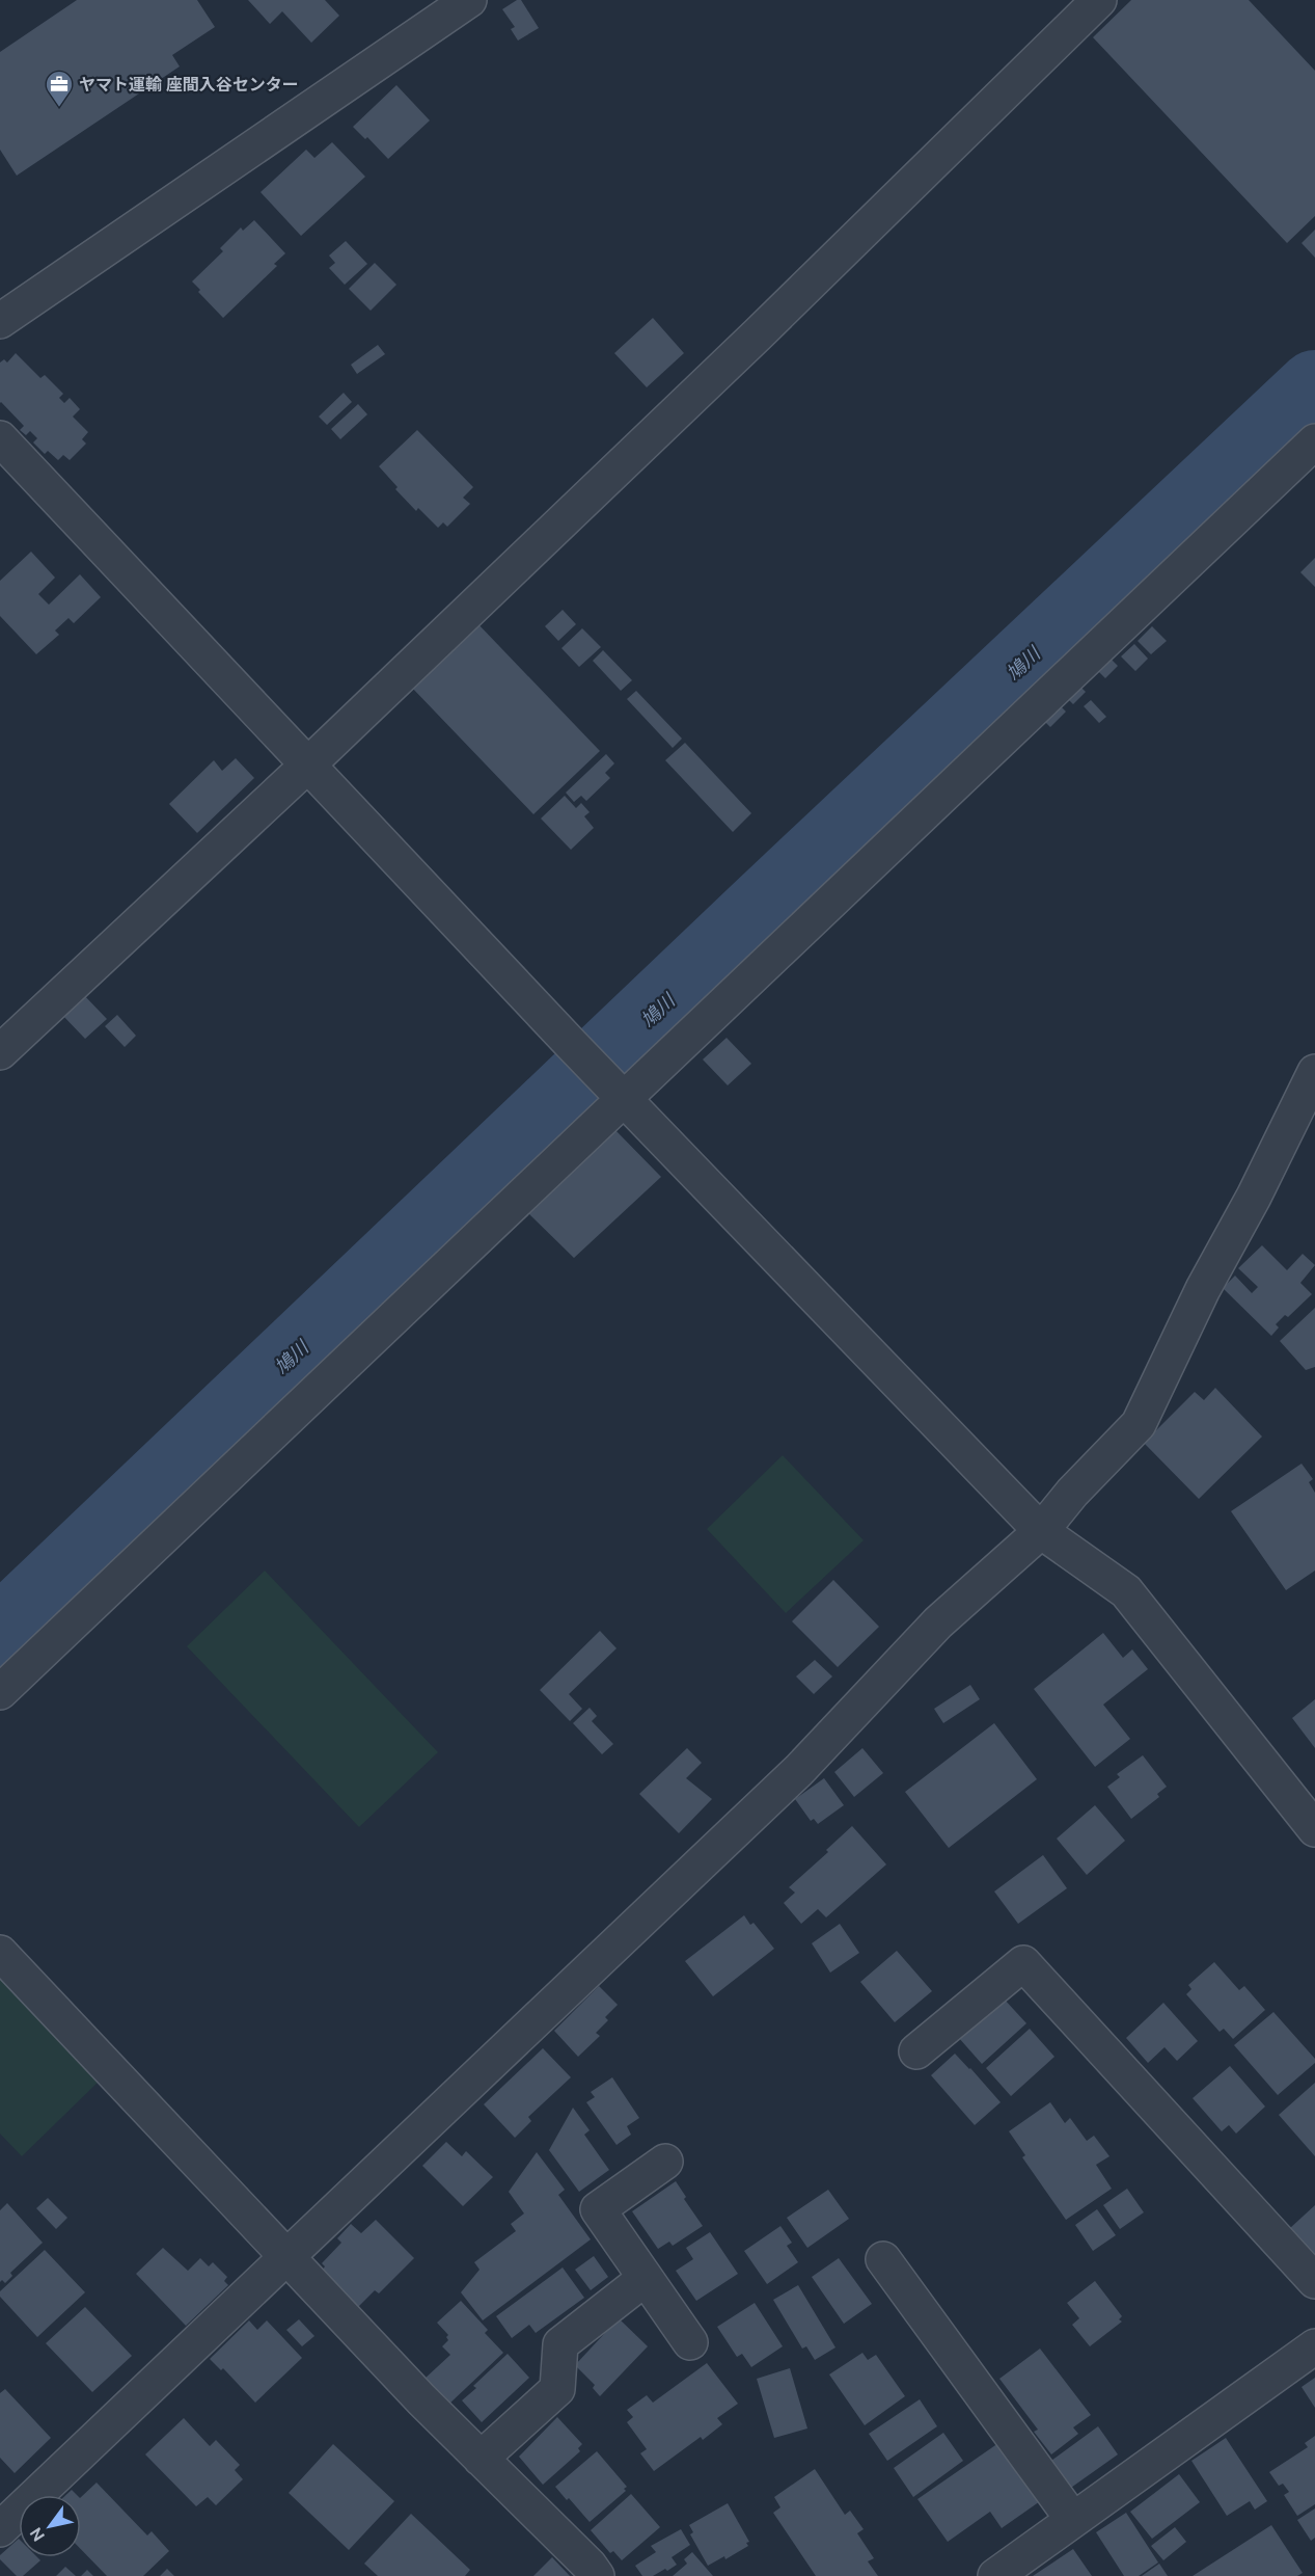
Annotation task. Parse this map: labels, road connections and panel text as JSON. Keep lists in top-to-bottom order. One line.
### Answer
{"water":["鳩川"],"places":{"office":["ヤマト運輸 座間入谷センター"]},"north":"bottom left"}
